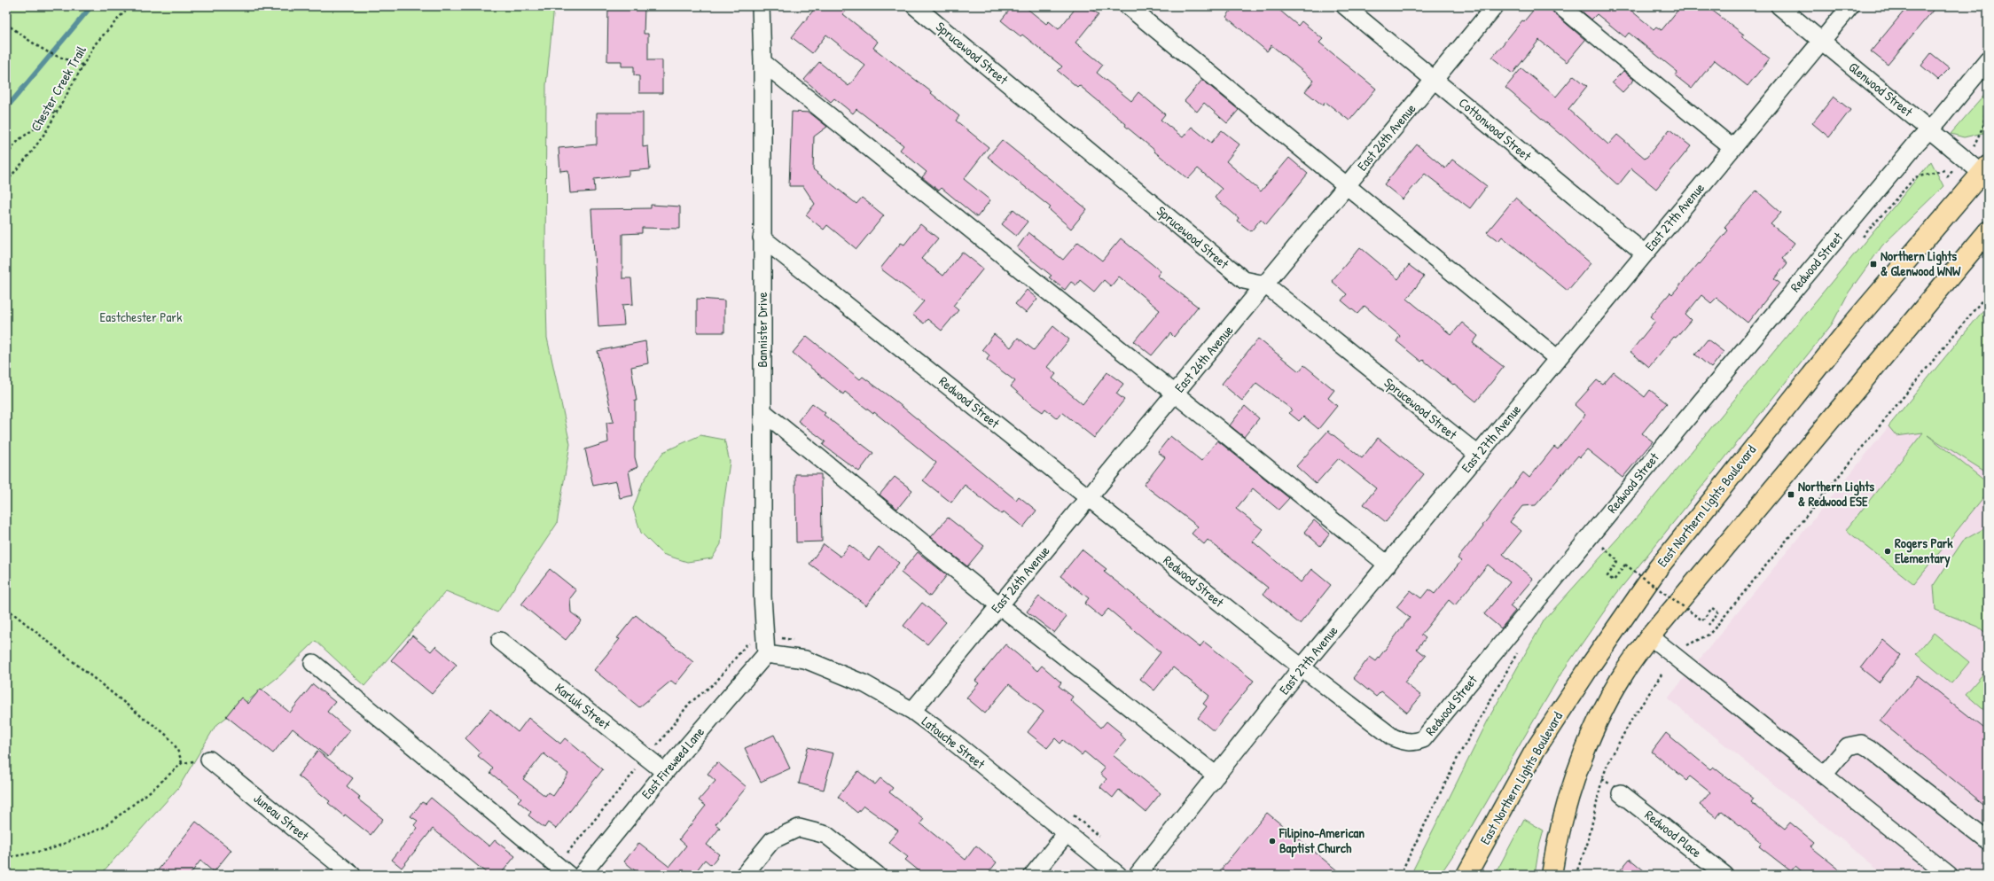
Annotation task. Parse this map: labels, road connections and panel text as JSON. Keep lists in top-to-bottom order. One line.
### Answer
{"streets":{"main road":["East Northern Lights Boulevard"],"street":["Sprucewood Street","Glenwood Street","Cottonwood Street","East 26th Avenue","East 27th Avenue","Redwood Street","Bannister Drive","Karluk Street","Latouche Street","East Fireweed Lane","Juneau Street","Redwood Place"],"path":["Chester Creek Trail"]},"crossings":[["Sprucewood Street","East 26th Avenue"],["Sprucewood Street","East 27th Avenue"],["Glenwood Street","East 27th Avenue"],["Glenwood Street","Redwood Street"],["Glenwood Street","East Northern Lights Boulevard"],["Cottonwood Street","East 26th Avenue"],["Cottonwood Street","East 27th Avenue"],["East 26th Avenue","Redwood Street"],["East 26th Avenue","Latouche Street"],["East 27th Avenue","Redwood Street"],["Redwood Street","Bannister Drive"],["Bannister Drive","Latouche Street"],["Bannister Drive","East Fireweed Lane"],["Karluk Street","East Fireweed Lane"],["Latouche Street","East Fireweed Lane"]],"parks":["Eastchester Park"],"places":{"transit":["Northern Lights & Glenwood WNW","Northern Lights & Redwood ESE"],"other":["Rogers Park Elementary","Filipino-American Baptist Church"]}}
